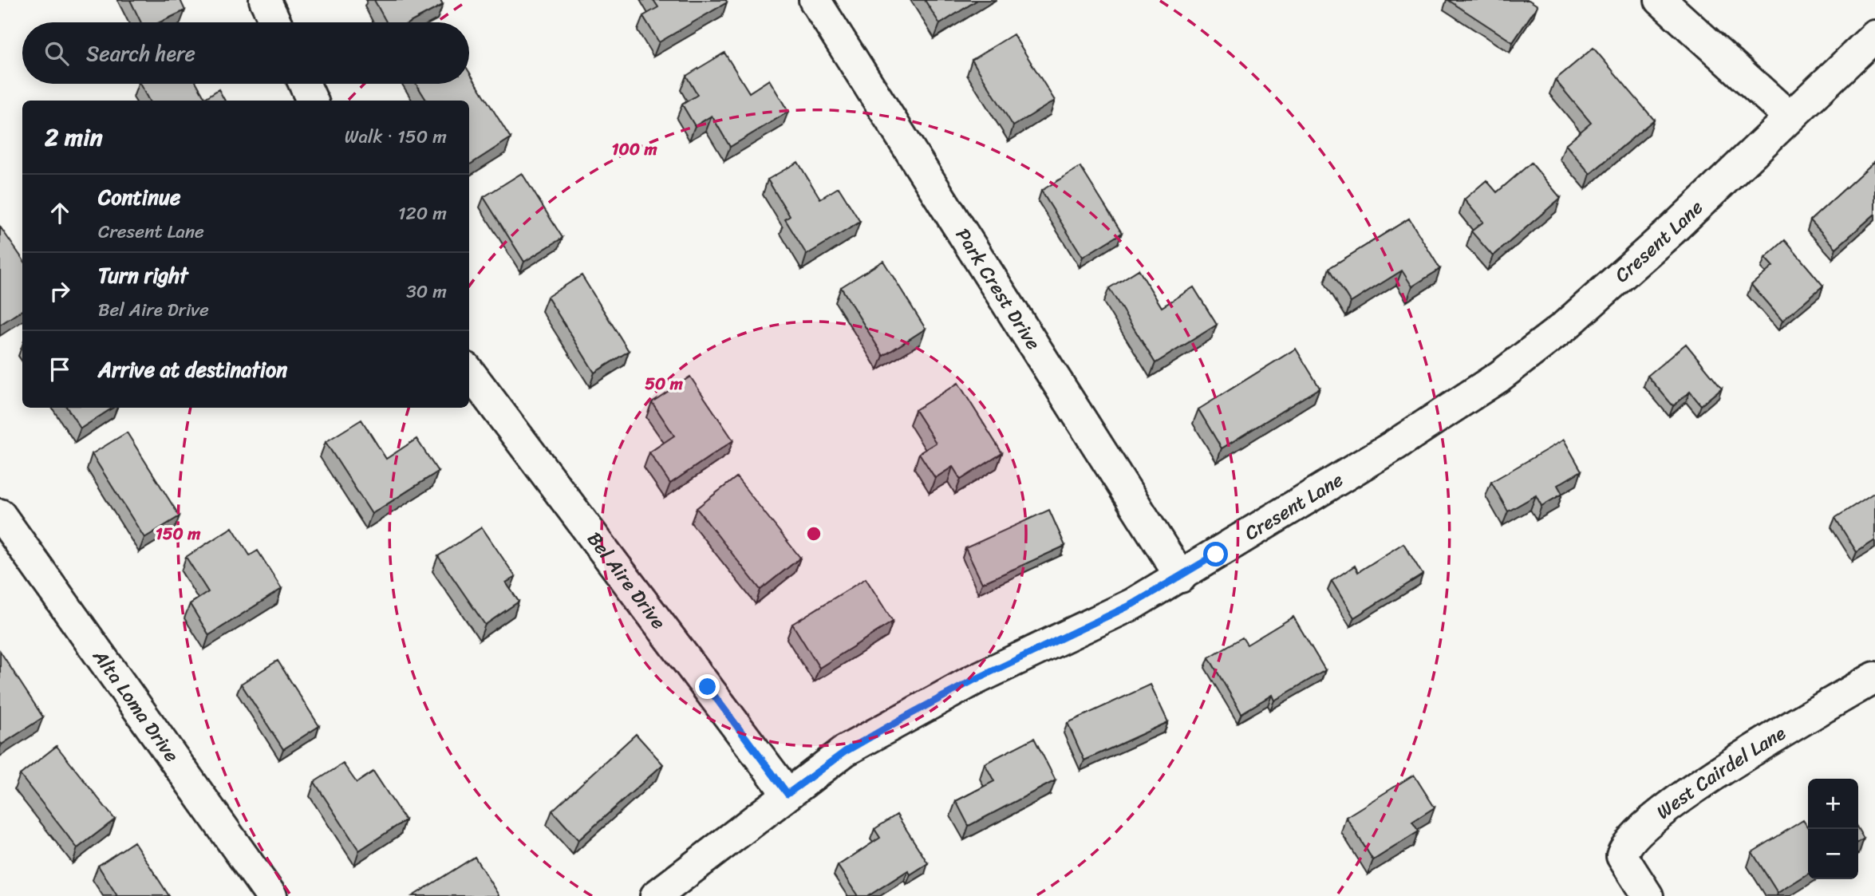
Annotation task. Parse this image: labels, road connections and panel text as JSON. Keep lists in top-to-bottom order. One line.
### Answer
{"streets":{"street":["Cresent Lane","Park Crest Drive","Bel Aire Drive","Alta Loma Drive","West Cairdel Lane"]},"crossings":[["Cresent Lane","Park Crest Drive"],["Cresent Lane","Bel Aire Drive"]],"page":{"search":"Search here","heading":["2 min","Walk · 150 m"],"list":[["Continue","Cresent Lane","120 m"],["Turn right","Bel Aire Drive","30 m"],"Arrive at destination"],"map_buttons":["+","−"]},"rings":["100 m","50 m","150 m"]}
